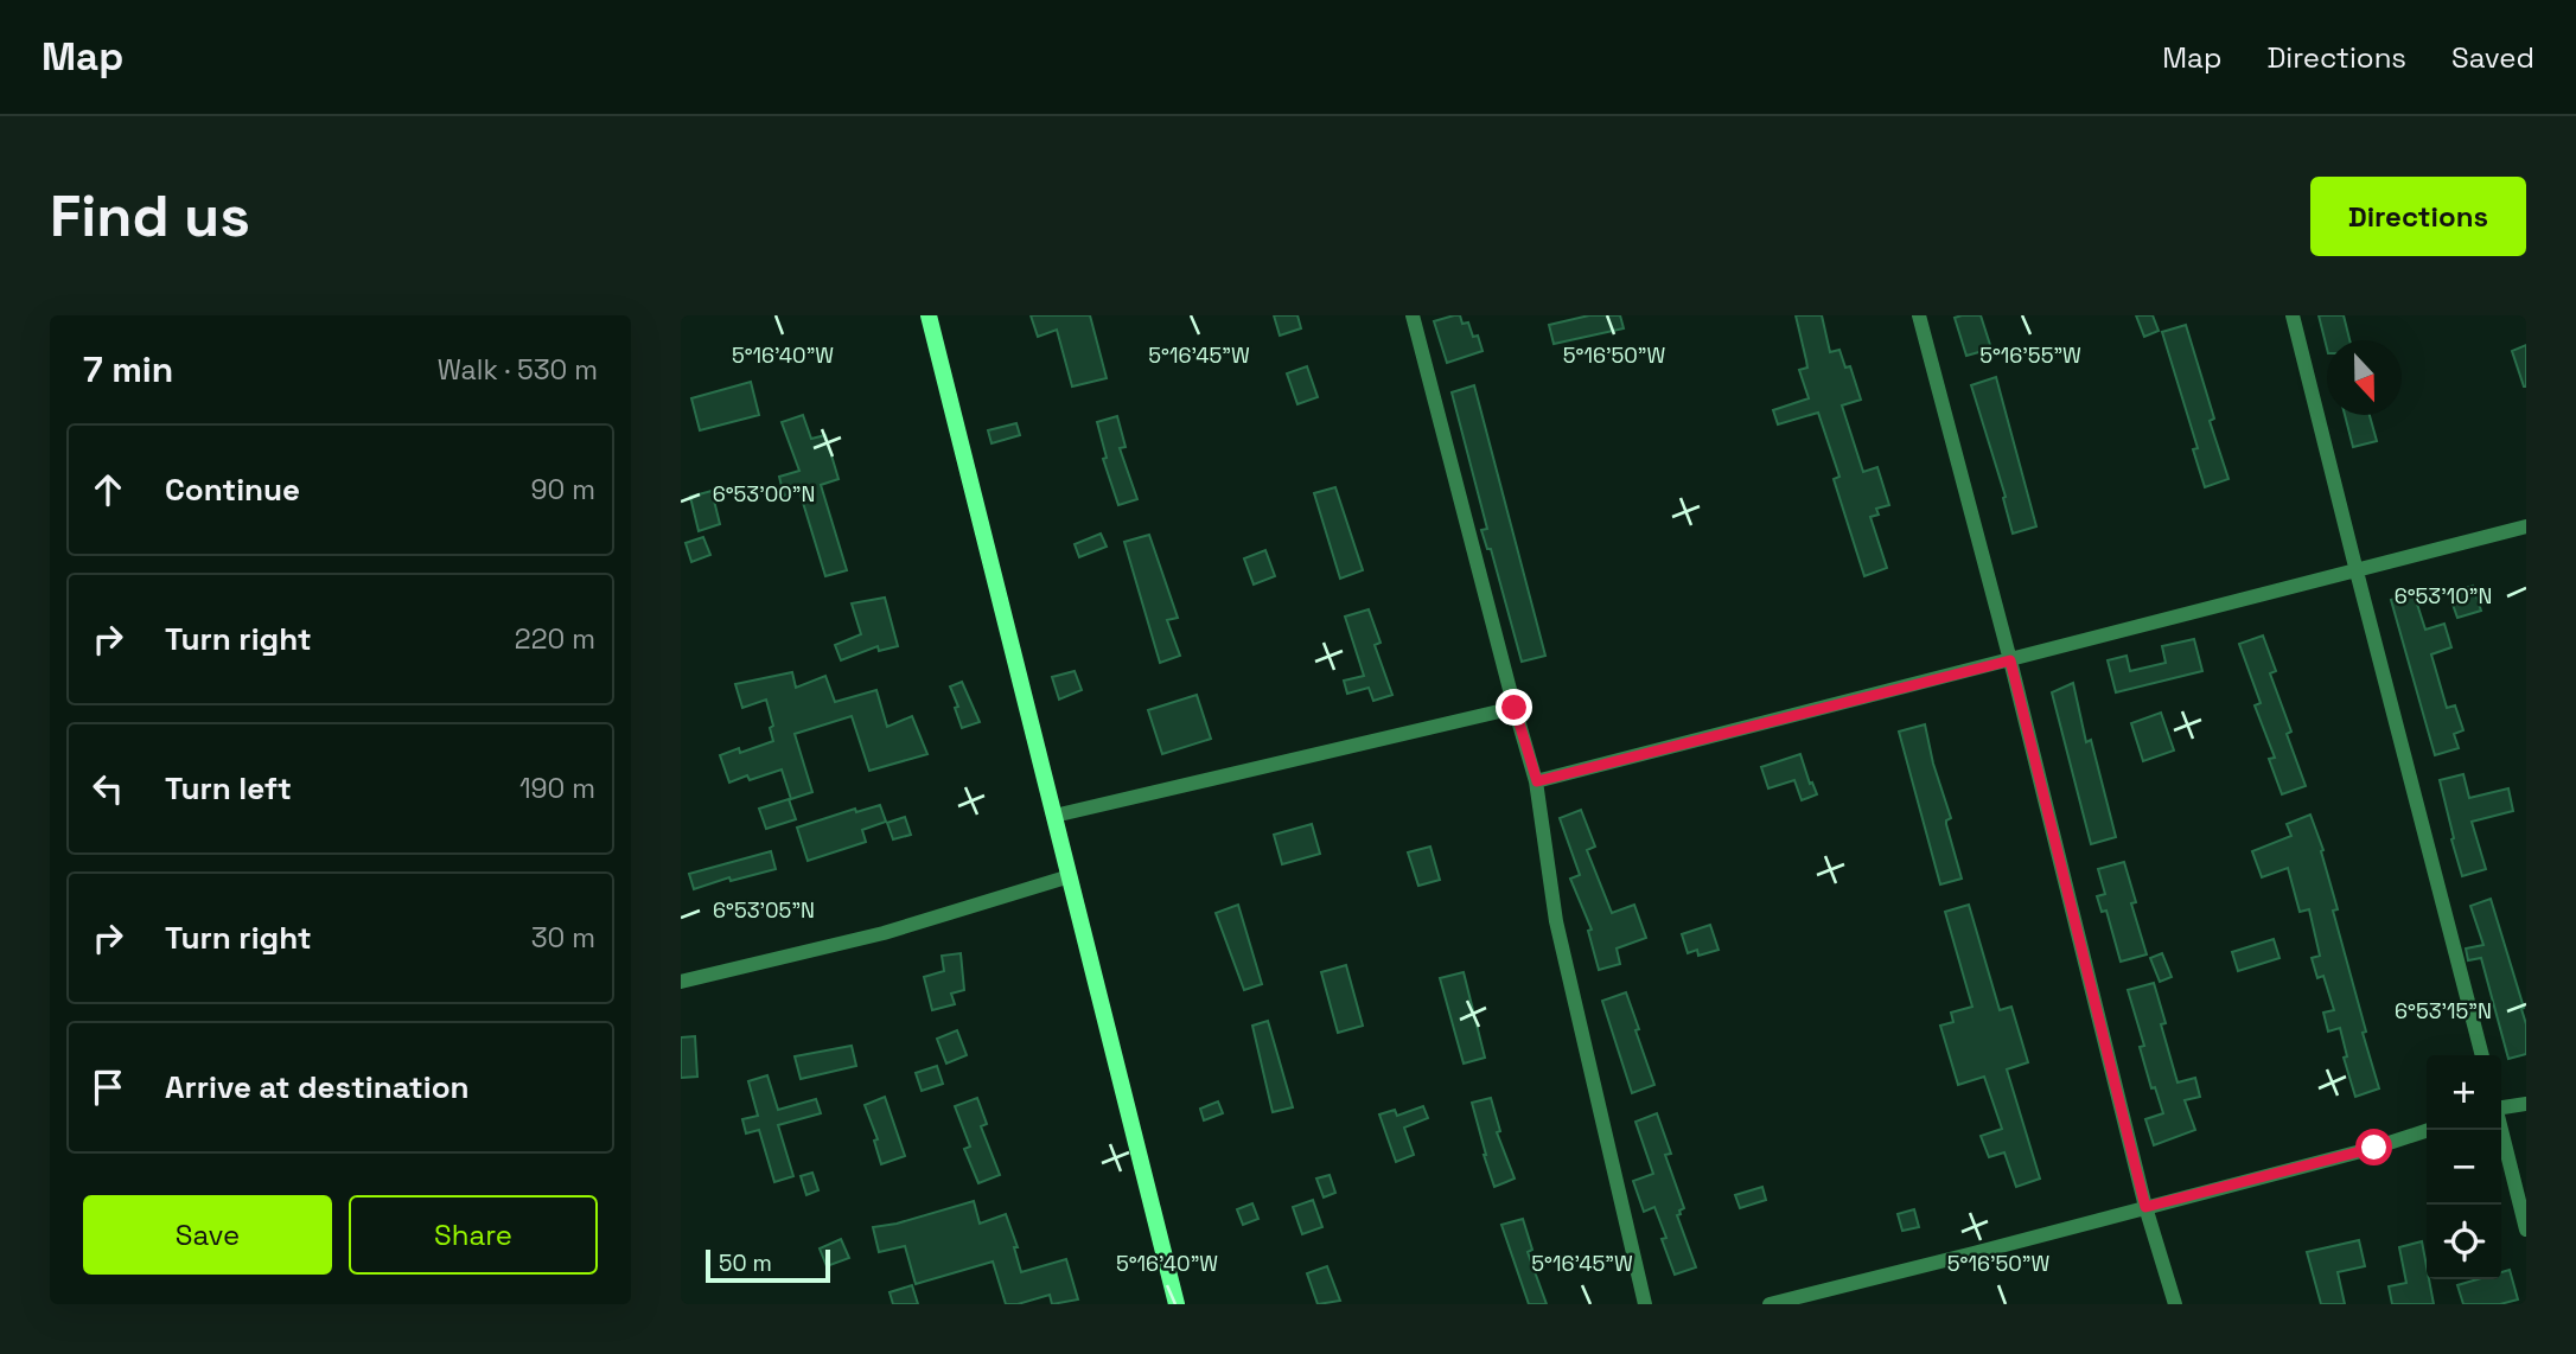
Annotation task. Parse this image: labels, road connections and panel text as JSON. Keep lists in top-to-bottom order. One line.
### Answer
{"scale_bar":"50 m","north":"bottom","page":{"header":"Map","nav":["Map","Directions","Saved"],"buttons":["Directions",["Save","Share"]],"title":"Find us","heading":["7 min","Walk · 530 m"],"list":[["Continue","90 m"],["Turn right","220 m"],["Turn left","190 m"],["Turn right","30 m"],"Arrive at destination"],"map_buttons":["+","−"],"scale":"50 m"},"coordinates":["5°16'40\"W","5°16'45\"W","5°16'50\"W","5°16'55\"W","6°53'00\"N","6°53'10\"N","6°53'05\"N","6°53'15\"N"]}
